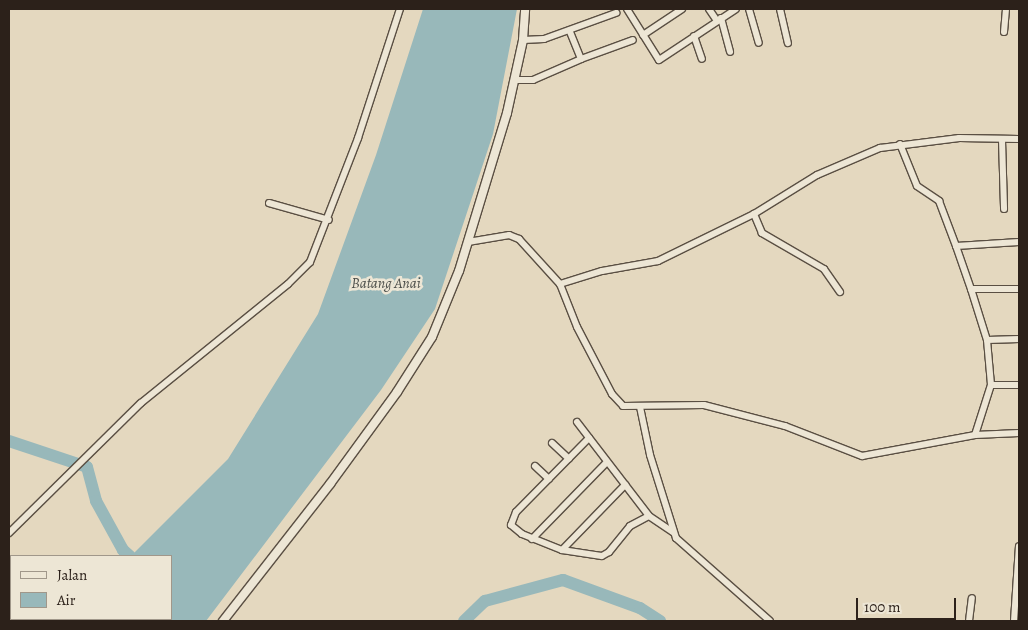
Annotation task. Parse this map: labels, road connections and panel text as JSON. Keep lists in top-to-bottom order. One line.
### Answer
{"water":["Batang Anai"],"legend":["Jalan","Air"],"scale_bar":"100 m"}
